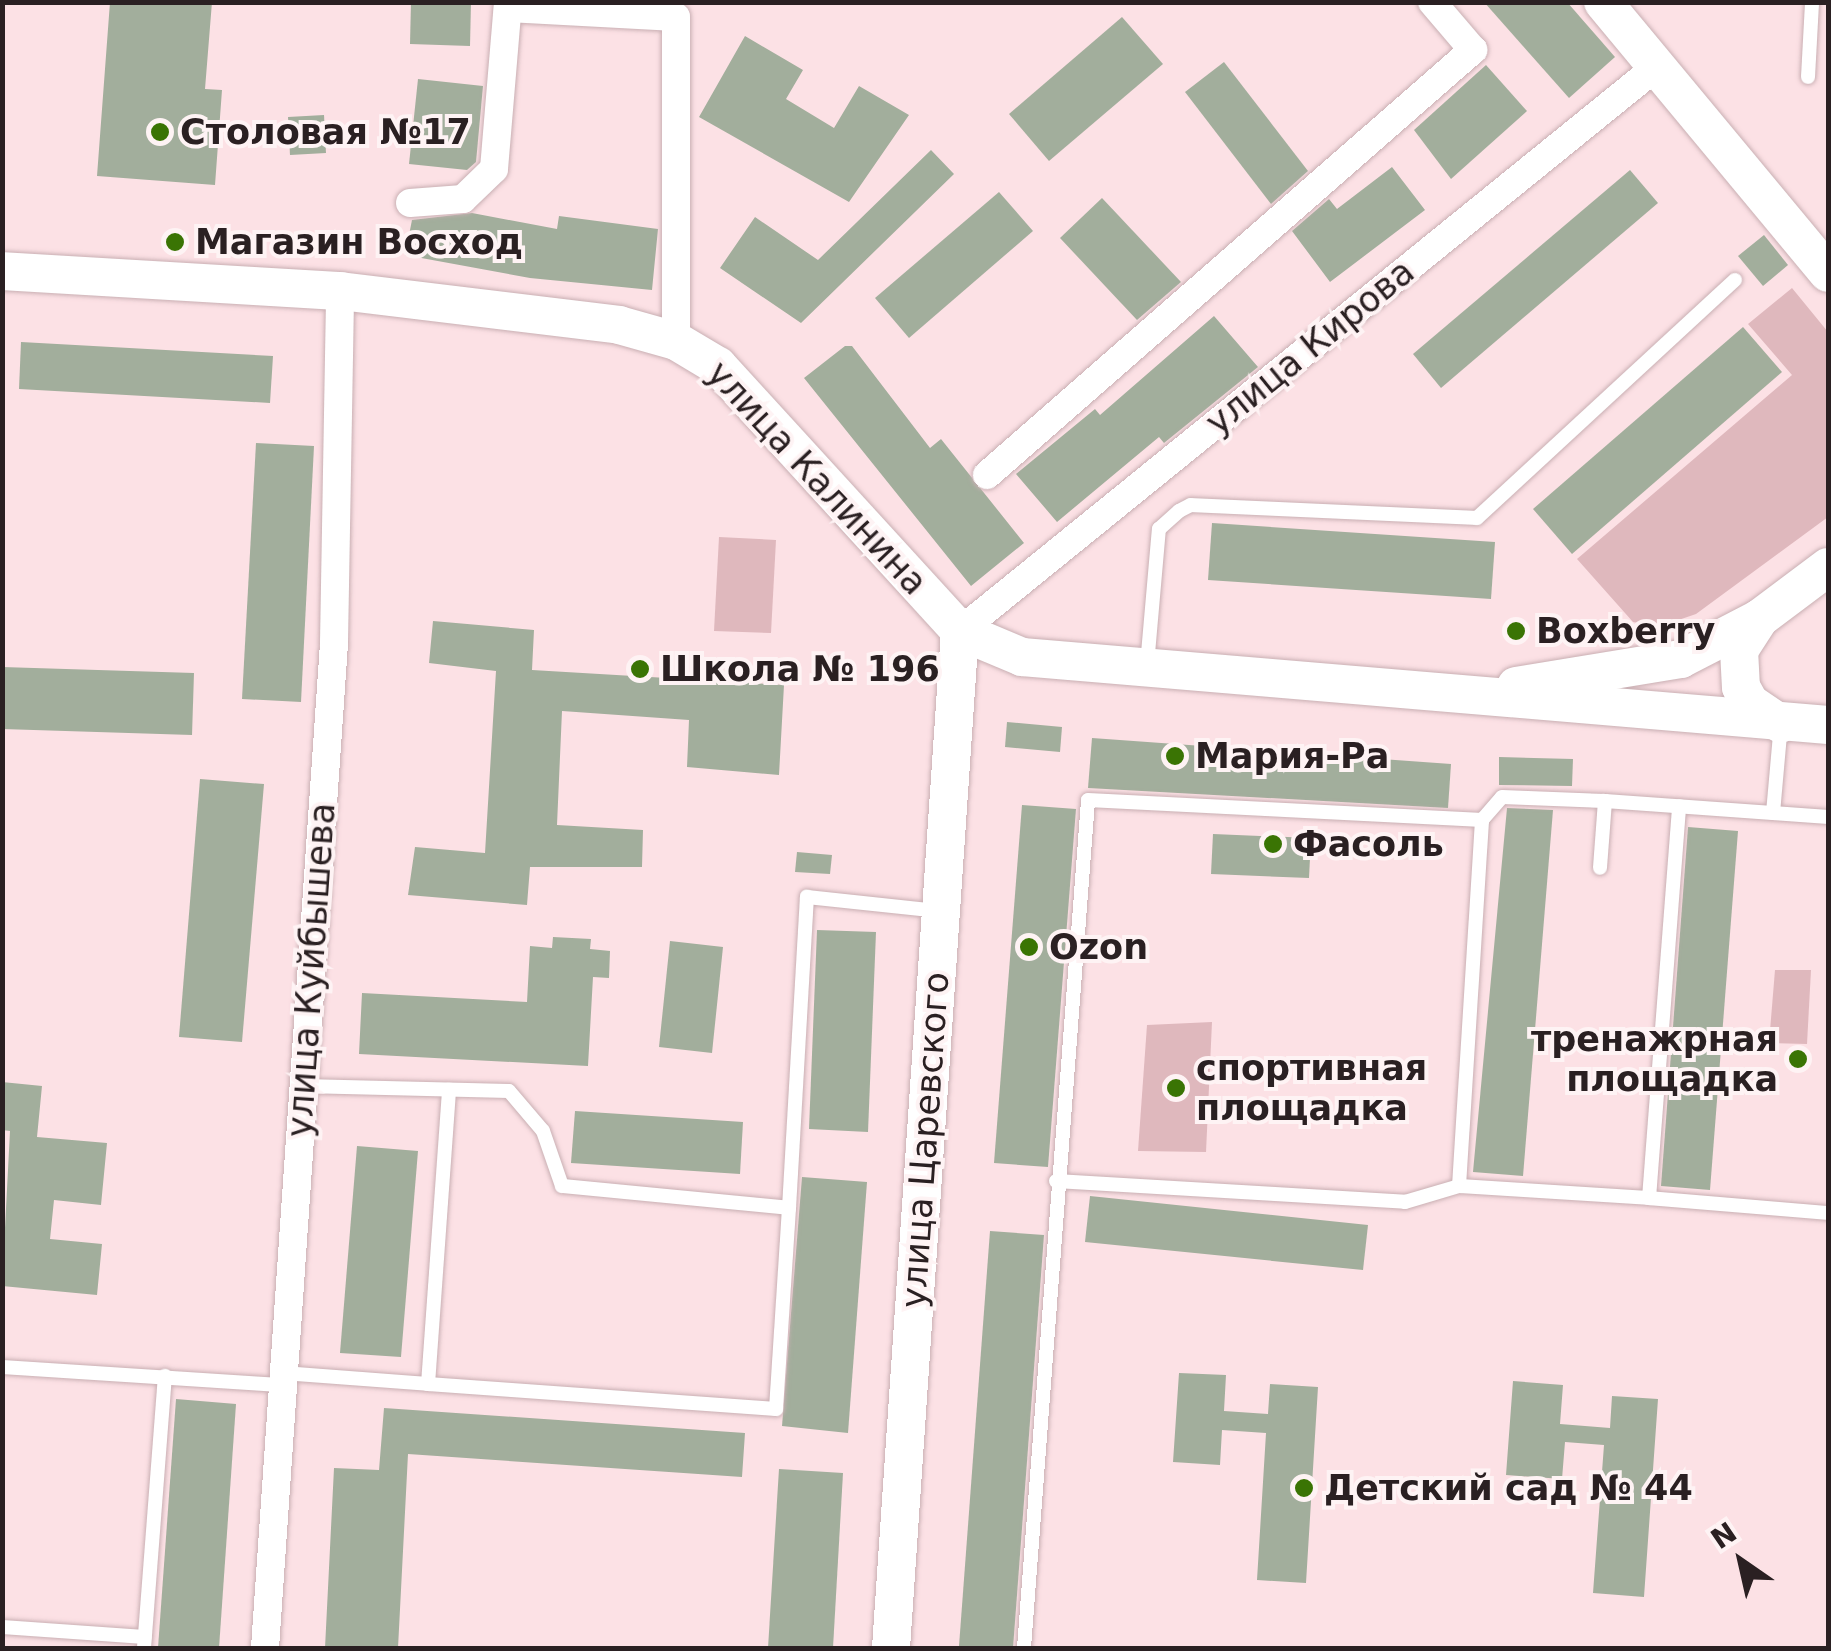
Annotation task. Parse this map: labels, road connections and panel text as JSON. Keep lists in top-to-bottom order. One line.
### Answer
{"streets":{"main road":["улица Калинина","улица Царевского"],"street":["улица Кирова","улица Куйбышева"]},"crossings":[["улица Кирова","улица Калинина"],["улица Кирова","улица Царевского"],["улица Калинина","улица Куйбышева"],["улица Калинина","улица Царевского"]],"places":["Столовая №17","Магазин Восход","Boxberry","Школа № 196","Мария-Ра","Фасоль","Ozon","тренажрная площадка","спортивная площадка","Детский сад № 44"],"north":"top left"}
